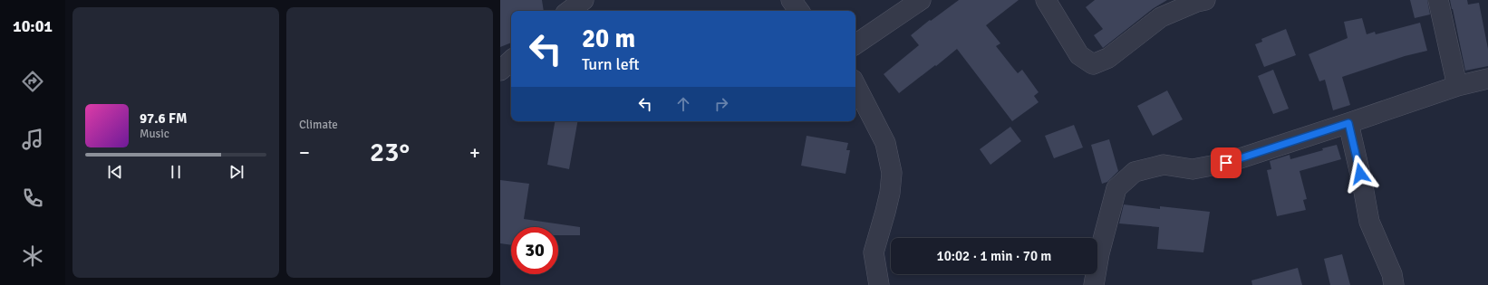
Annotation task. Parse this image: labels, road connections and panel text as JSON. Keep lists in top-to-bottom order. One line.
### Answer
{"page":{"tabs":"10:01","tile":"Climate","turn":["20 m","Turn left"],"song":["97.6 FM","Music"],"heat":["−","23°","+"],"limit":"30","trip":"10:02 · 1 min · 70 m"}}
